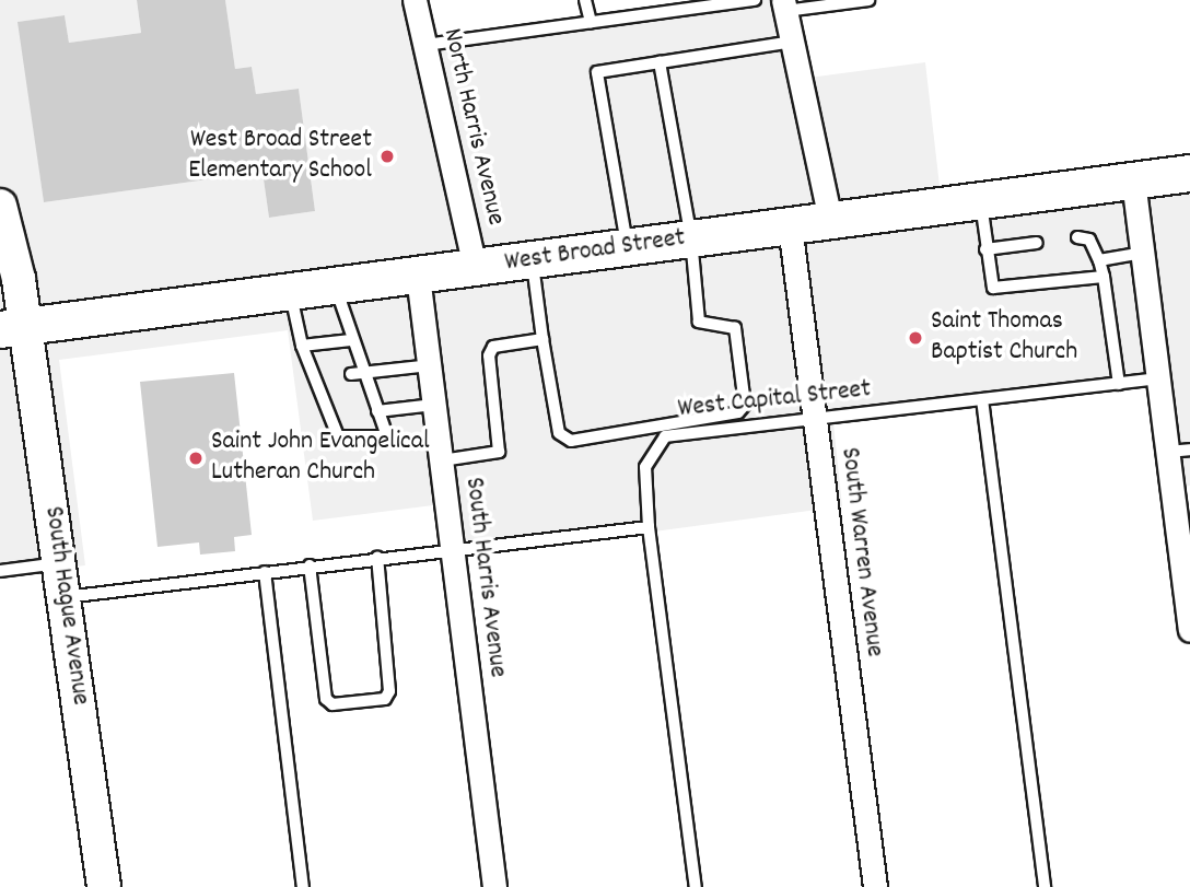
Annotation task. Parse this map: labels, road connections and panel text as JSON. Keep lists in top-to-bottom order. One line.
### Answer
{"streets":{"main road":["West Broad Street","South Hague Avenue"],"street":["North Harris Avenue","South Warren Avenue","South Harris Avenue"],"lane":["West Capital Street"]},"crossings":[["North Harris Avenue","West Broad Street"],["West Broad Street","South Warren Avenue"],["West Broad Street","South Harris Avenue"],["West Broad Street","South Hague Avenue"],["West Capital Street","South Warren Avenue"]],"places":["West Broad Street Elementary School","Saint Thomas Baptist Church","Saint John Evangelical Lutheran Church"]}
